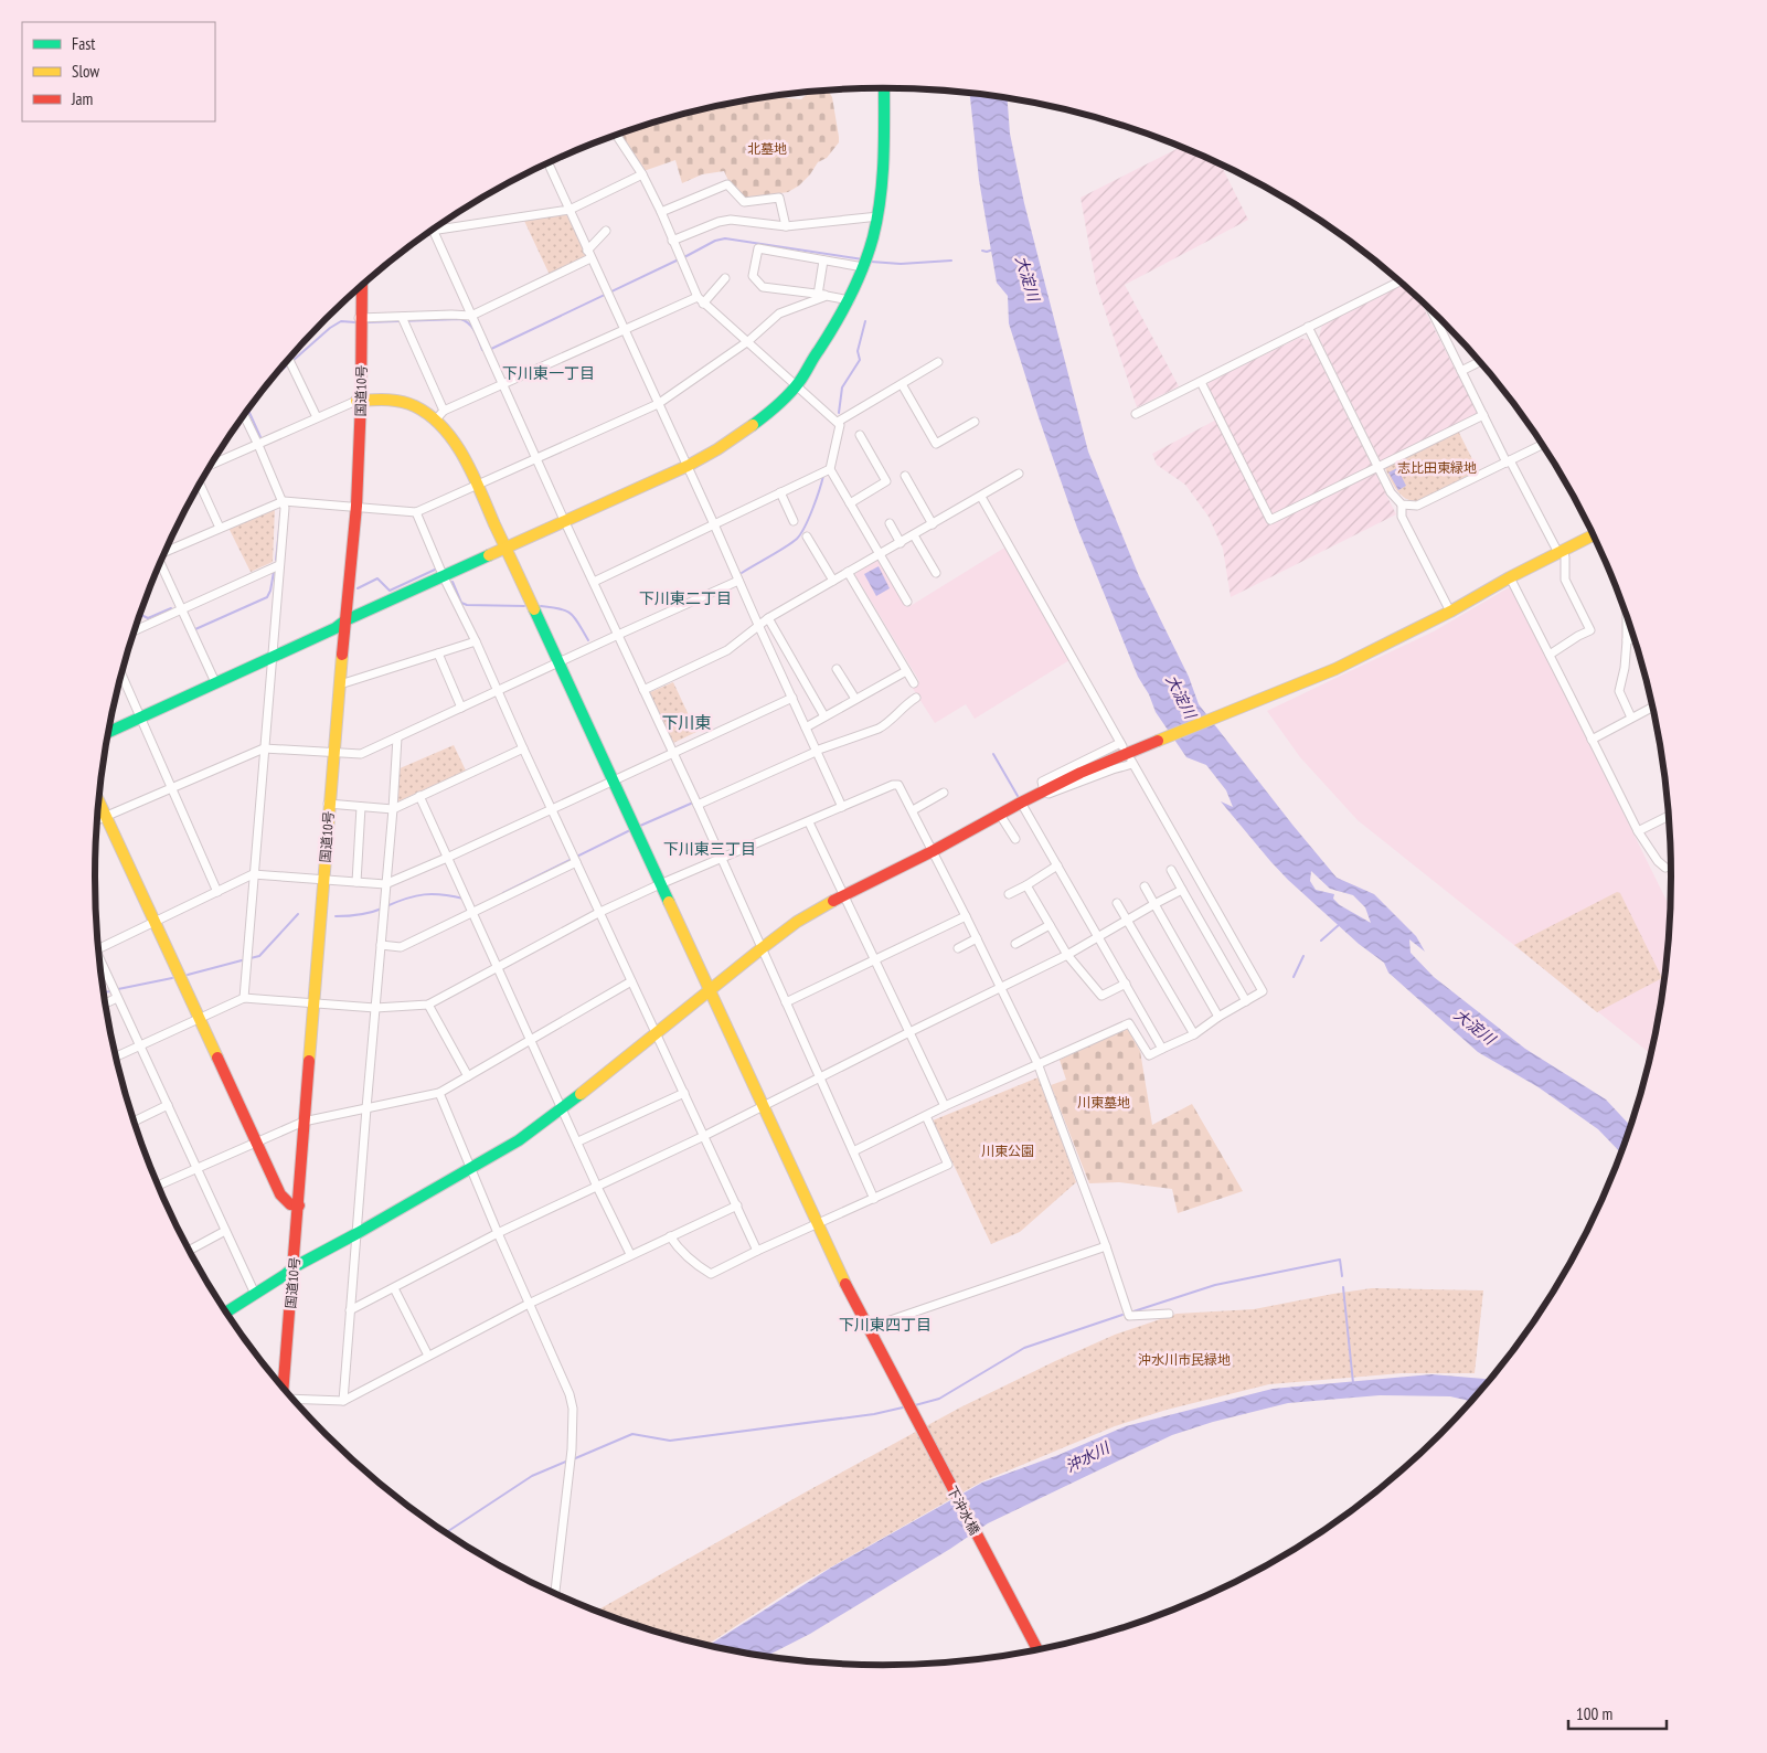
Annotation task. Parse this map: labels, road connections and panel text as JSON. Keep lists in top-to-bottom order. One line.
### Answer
{"streets":{"main road":["国道10号","下沖水橋"]},"districts":["下川東一丁目","下川東二丁目","下川東","下川東三丁目","下川東四丁目"],"water":["大淀川","沖水川"],"parks":["北墓地","志比田東緑地","川東墓地","川東公園","沖水川市民緑地"],"legend":["Fast","Slow","Jam"],"scale_bar":"100 m"}
